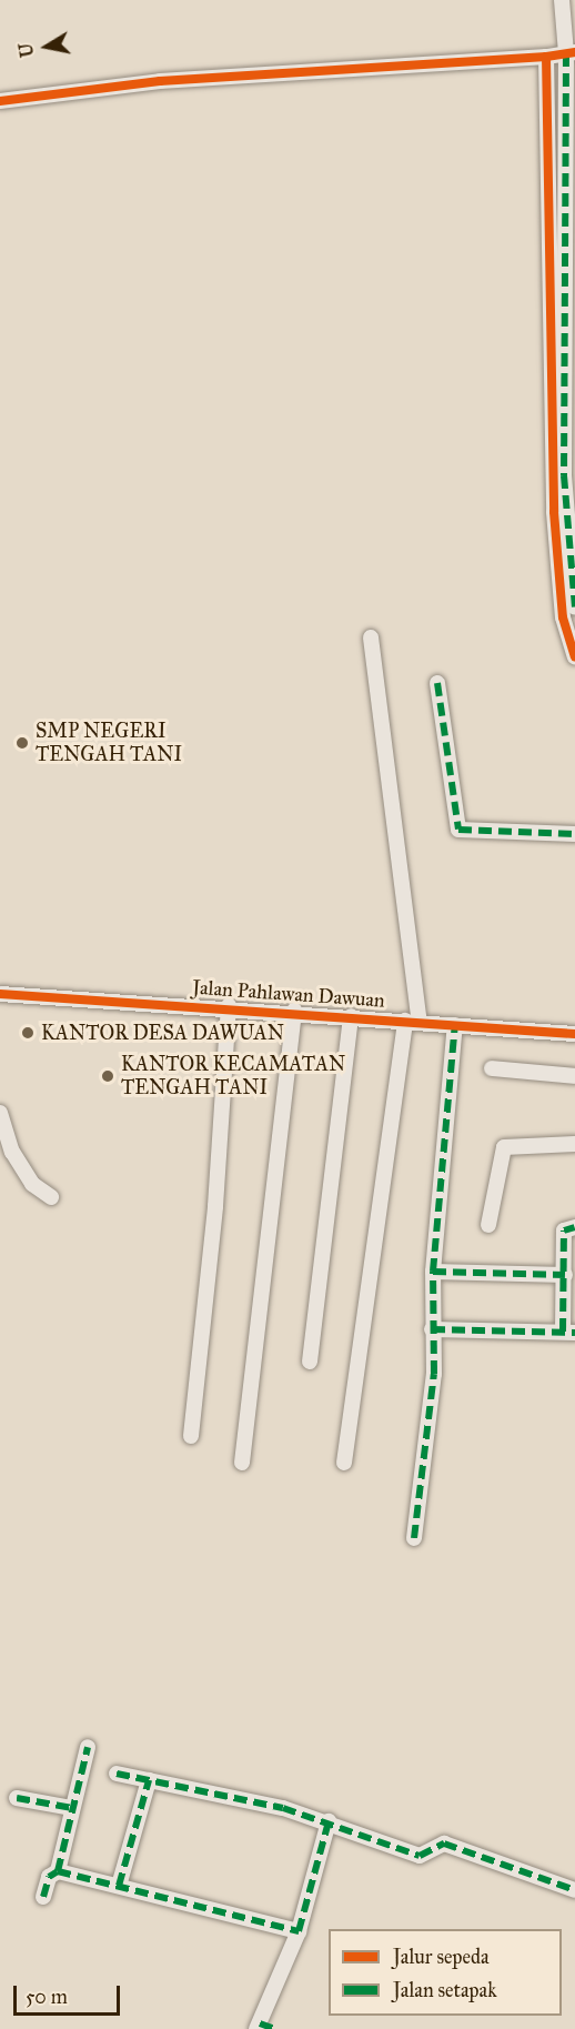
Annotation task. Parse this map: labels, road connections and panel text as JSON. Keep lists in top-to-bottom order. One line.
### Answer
{"streets":{"street":["Jalan Pahlawan Dawuan"]},"places":["SMP NEGERI TENGAH TANI","KANTOR DESA DAWUAN","KANTOR KECAMATAN TENGAH TANI"],"legend":["Jalur sepeda","Jalan setapak"],"scale_bar":"50 m","north":"left"}
